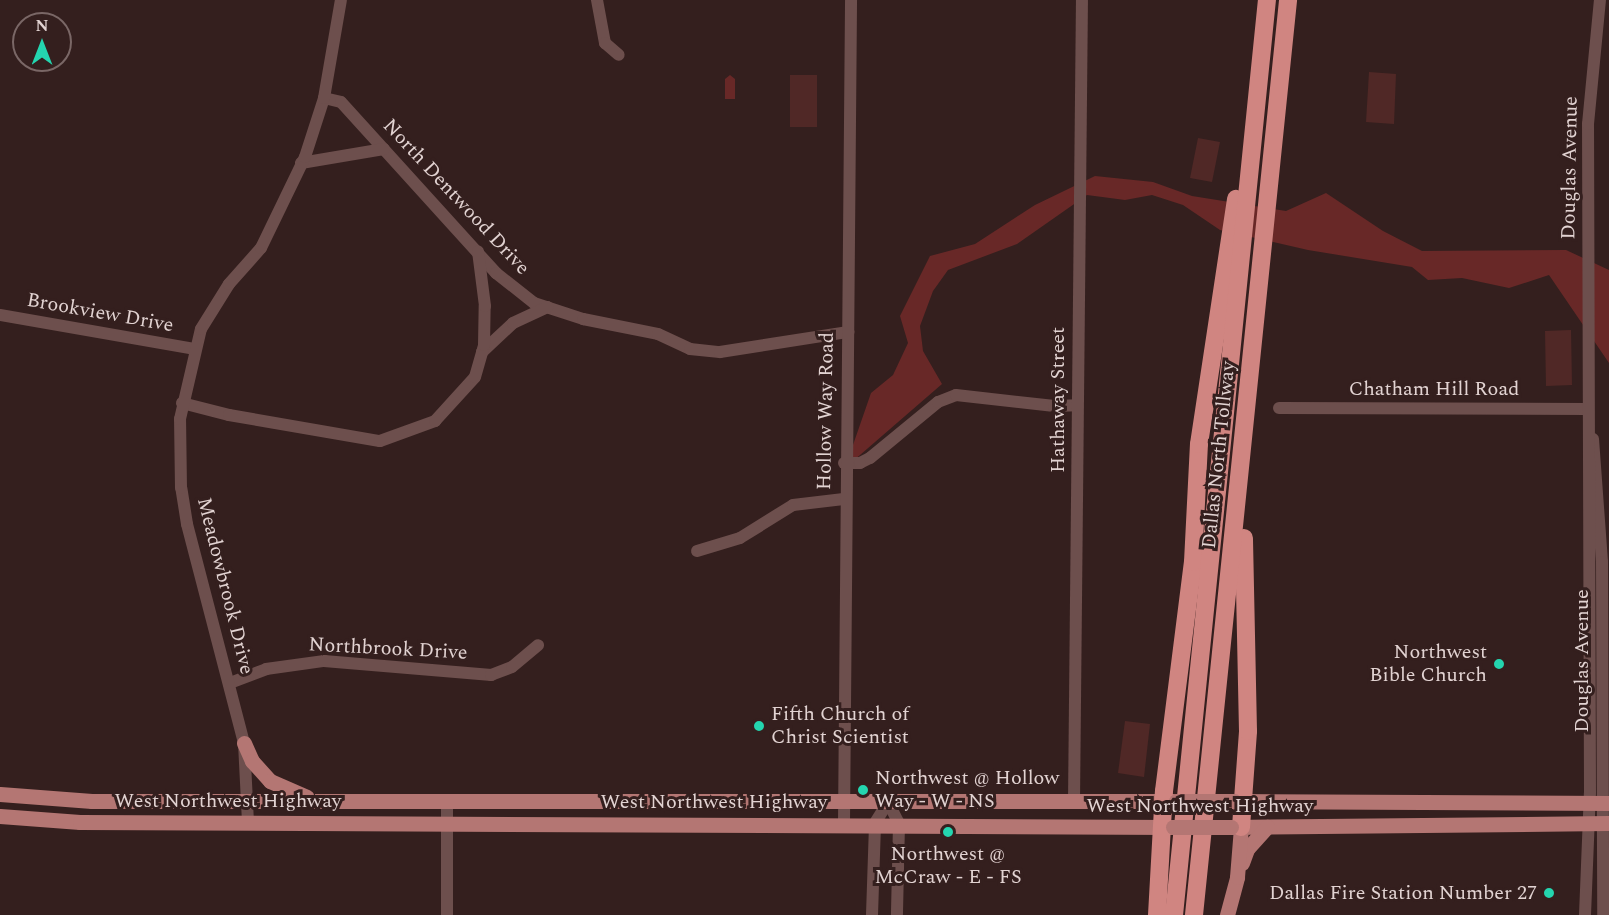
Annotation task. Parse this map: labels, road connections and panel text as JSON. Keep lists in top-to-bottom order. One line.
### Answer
{"streets":{"highway":["Dallas North Tollway"],"main road":["West Northwest Highway"],"street":["Douglas Avenue","North Dentwood Drive","Brookview Drive","Chatham Hill Road","Hathaway Street","Hollow Way Road","Meadowbrook Drive","Northbrook Drive"]},"crossings":[["Douglas Avenue","Chatham Hill Road"],["Douglas Avenue","West Northwest Highway"],["North Dentwood Drive","Hollow Way Road"],["North Dentwood Drive","Meadowbrook Drive"],["Brookview Drive","Meadowbrook Drive"],["Hathaway Street","West Northwest Highway"],["Hollow Way Road","West Northwest Highway"],["Meadowbrook Drive","Northbrook Drive"],["Meadowbrook Drive","West Northwest Highway"]],"places":["Northwest Bible Church","Fifth Church of Christ Scientist","Northwest @ Hollow Way - W - NS","Northwest @ McCraw - E - FS","Dallas Fire Station Number 27"],"north":"top"}
